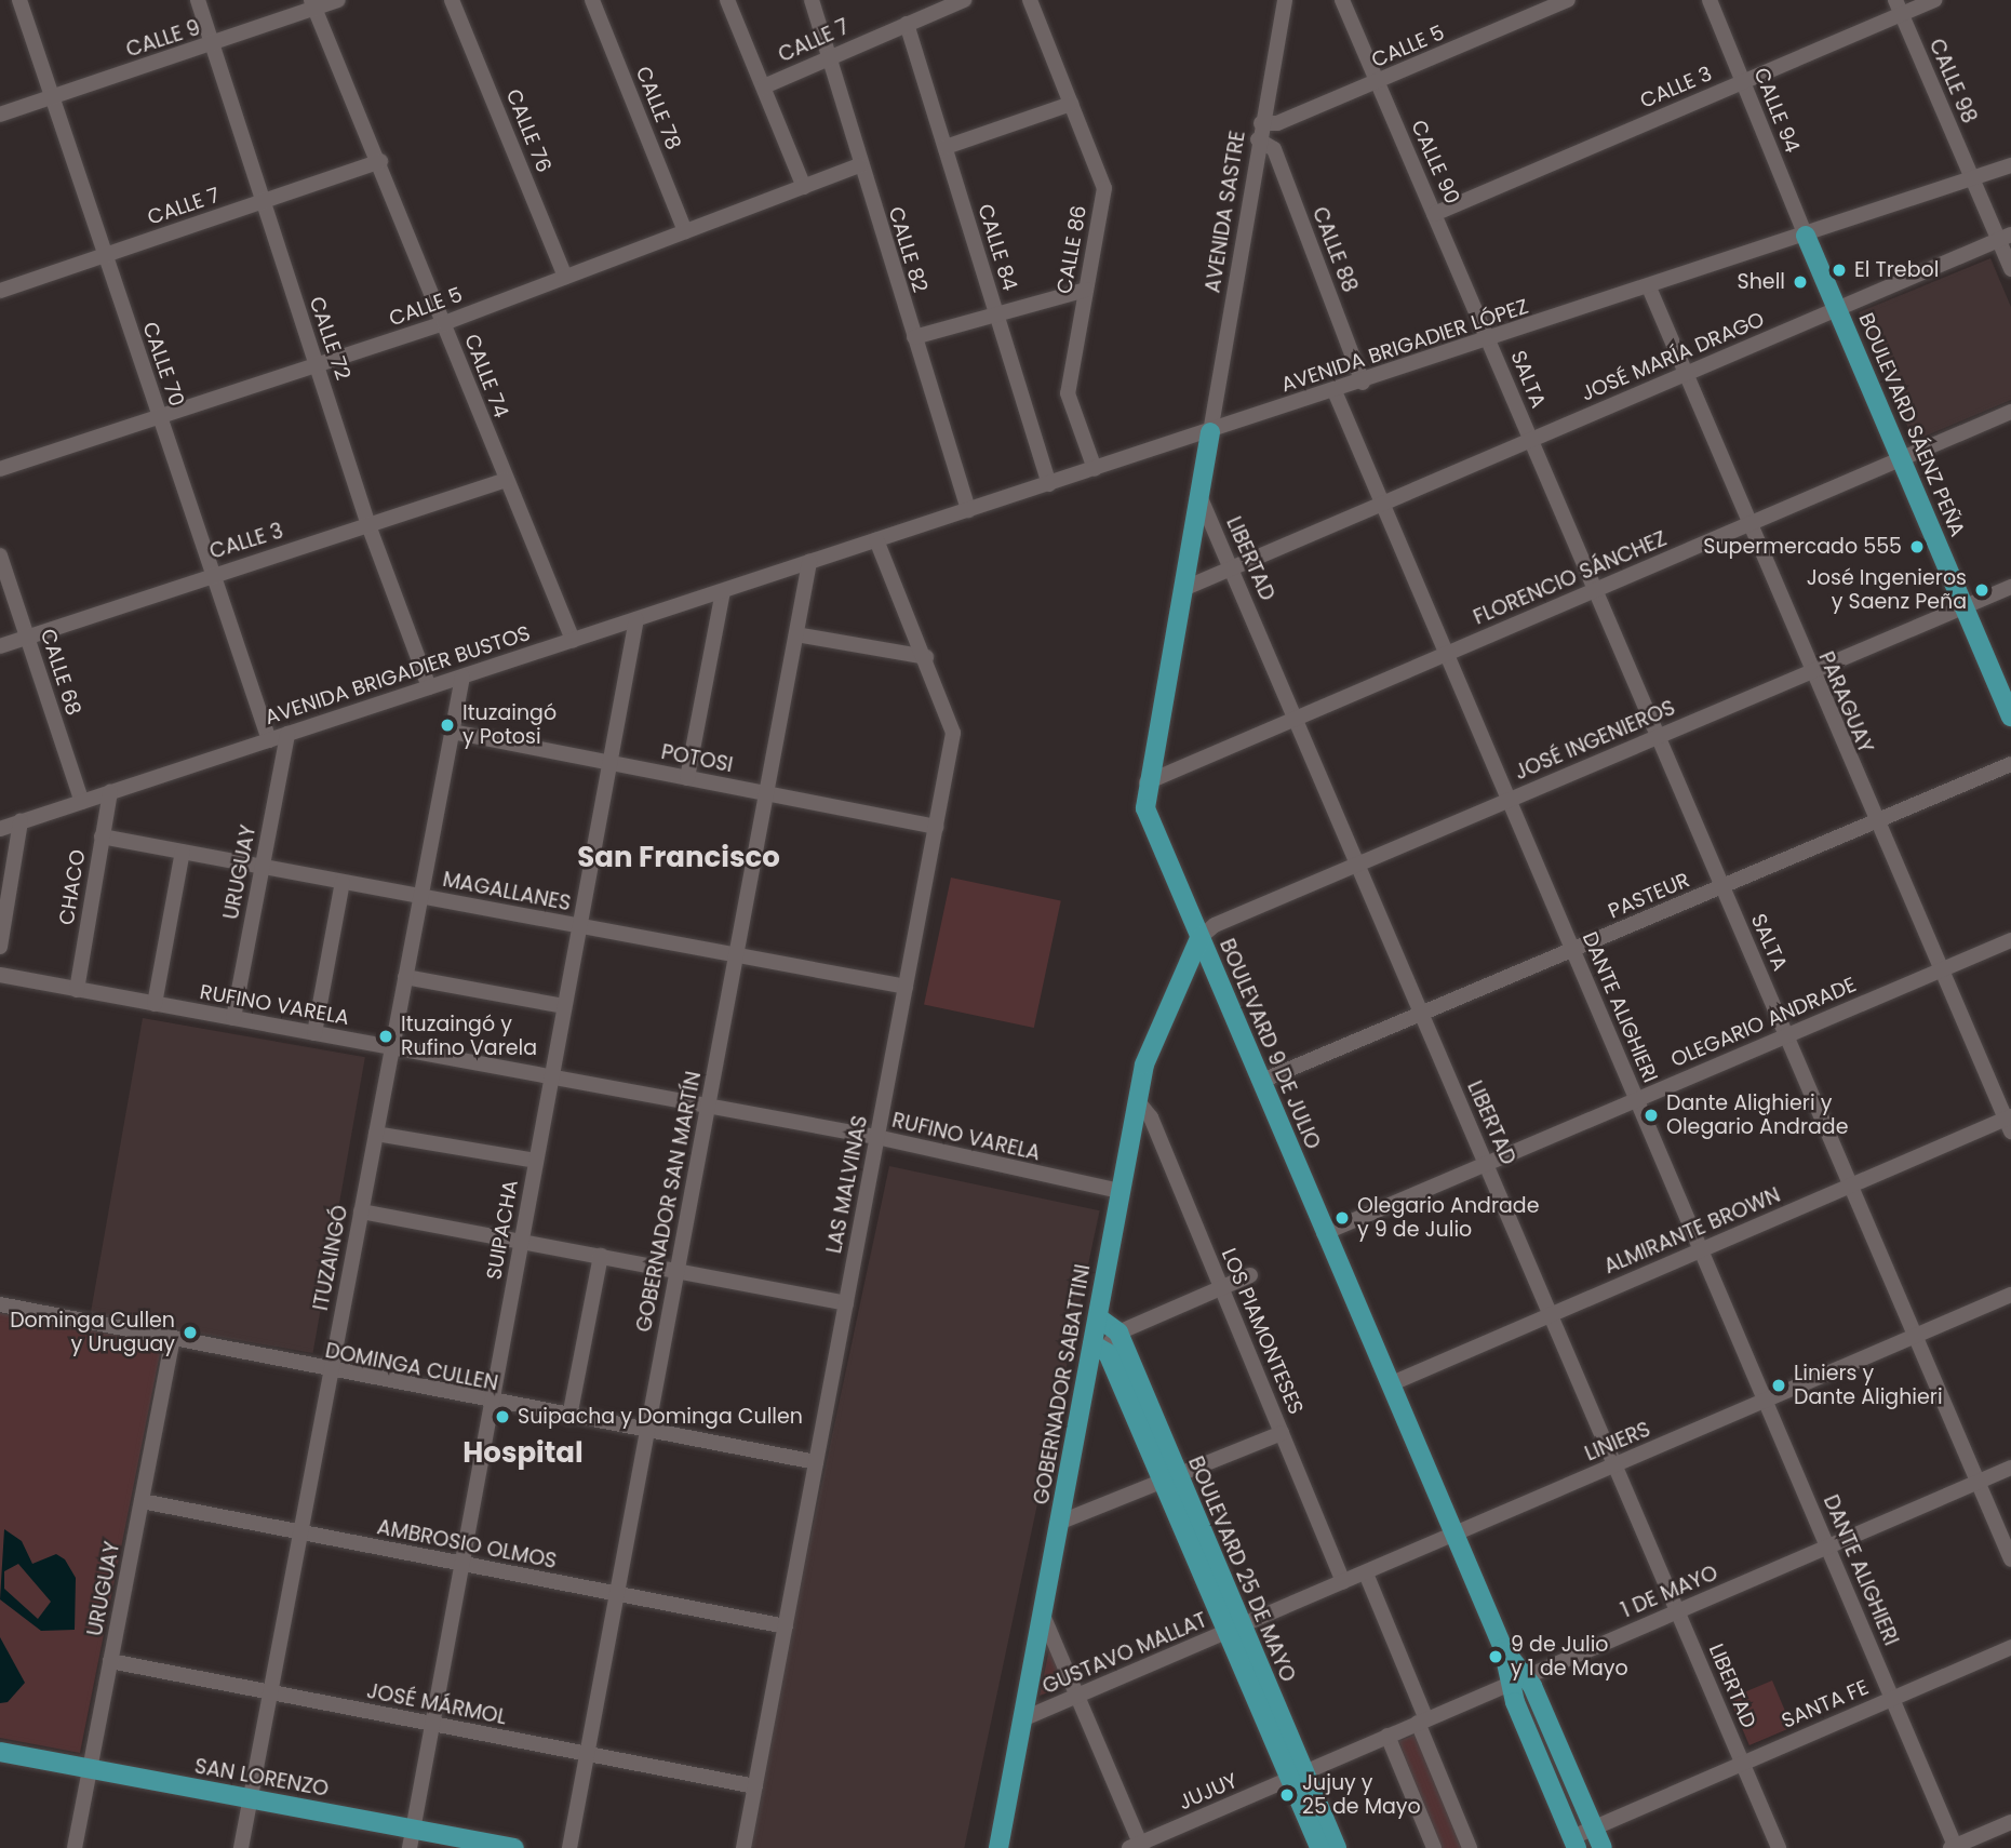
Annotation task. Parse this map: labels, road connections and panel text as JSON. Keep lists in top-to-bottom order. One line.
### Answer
{"streets":{"main road":["BOULEVARD SÁENZ PEÑA","BOULEVARD 9 DE JULIO","GOBERNADOR SABATTINI","BOULEVARD 25 DE MAYO","SAN LORENZO"],"street":["CALLE 9","CALLE 7","CALLE 5","CALLE 98","CALLE 3","CALLE 78","CALLE 94","CALLE 76","CALLE 90","AVENIDA SASTRE","CALLE 84","CALLE 82","CALLE 86","CALLE 88","CALLE 72","AVENIDA BRIGADIER LÓPEZ","JOSÉ MARÍA DRAGO","CALLE 70","CALLE 74","SALTA","LIBERTAD","FLORENCIO SÁNCHEZ","CALLE 68","AVENIDA BRIGADIER BUSTOS","PARAGUAY","JOSÉ INGENIEROS","POTOSI","URUGUAY","CHACO","MAGALLANES","PASTEUR","RUFINO VARELA","DANTE ALIGHIERI","OLEGARIO ANDRADE","LAS MALVINAS","GOBERNADOR SAN MARTÍN","SUIPACHA","ALMIRANTE BROWN","ITUZAINGÓ","LOS PIAMONTESES","DOMINGA CULLEN","LINIERS","AMBROSIO OLMOS","1 DE MAYO","GUSTAVO MALLAT","JOSÉ MÁRMOL","SANTA FE","JUJUY"]},"crossings":[["CALLE 9","CALLE 72"],["CALLE 9","CALLE 70"],["CALLE 9","CALLE 74"],["CALLE 7","CALLE 84"],["CALLE 7","CALLE 82"],["CALLE 7","CALLE 72"],["CALLE 7","CALLE 70"],["CALLE 7","CALLE 74"],["CALLE 5","CALLE 78"],["CALLE 5","CALLE 76"],["CALLE 5","CALLE 90"],["CALLE 5","AVENIDA SASTRE"],["CALLE 5","CALLE 82"],["CALLE 5","CALLE 72"],["CALLE 5","CALLE 70"],["CALLE 5","CALLE 74"],["CALLE 98","CALLE 3"],["CALLE 98","AVENIDA BRIGADIER LÓPEZ"],["CALLE 98","JOSÉ MARÍA DRAGO"],["CALLE 3","CALLE 94"],["CALLE 3","CALLE 90"],["CALLE 3","CALLE 72"],["CALLE 3","CALLE 70"],["CALLE 3","CALLE 74"],["CALLE 3","CALLE 68"],["CALLE 94","AVENIDA BRIGADIER LÓPEZ"],["CALLE 94","BOULEVARD SÁENZ PEÑA"],["CALLE 90","AVENIDA BRIGADIER LÓPEZ"],["CALLE 90","SALTA"],["AVENIDA SASTRE","CALLE 88"],["AVENIDA SASTRE","AVENIDA BRIGADIER LÓPEZ"],["AVENIDA SASTRE","BOULEVARD 9 DE JULIO"],["CALLE 84","AVENIDA BRIGADIER LÓPEZ"],["CALLE 82","AVENIDA BRIGADIER LÓPEZ"],["CALLE 86","AVENIDA BRIGADIER LÓPEZ"],["CALLE 88","AVENIDA BRIGADIER LÓPEZ"],["CALLE 72","AVENIDA BRIGADIER BUSTOS"],["AVENIDA BRIGADIER LÓPEZ","SALTA"],["AVENIDA BRIGADIER LÓPEZ","BOULEVARD SÁENZ PEÑA"],["AVENIDA BRIGADIER LÓPEZ","AVENIDA BRIGADIER BUSTOS"],["AVENIDA BRIGADIER LÓPEZ","PARAGUAY"],["AVENIDA BRIGADIER LÓPEZ","DANTE ALIGHIERI"],["AVENIDA BRIGADIER LÓPEZ","BOULEVARD 9 DE JULIO"],["AVENIDA BRIGADIER LÓPEZ","LAS MALVINAS"],["AVENIDA BRIGADIER LÓPEZ","GOBERNADOR SAN MARTÍN"],["JOSÉ MARÍA DRAGO","SALTA"],["JOSÉ MARÍA DRAGO","BOULEVARD SÁENZ PEÑA"],["JOSÉ MARÍA DRAGO","LIBERTAD"],["JOSÉ MARÍA DRAGO","PARAGUAY"],["JOSÉ MARÍA DRAGO","DANTE ALIGHIERI"],["JOSÉ MARÍA DRAGO","BOULEVARD 9 DE JULIO"],["CALLE 70","AVENIDA BRIGADIER BUSTOS"],["CALLE 74","AVENIDA BRIGADIER BUSTOS"],["SALTA","FLORENCIO SÁNCHEZ"],["SALTA","JOSÉ INGENIEROS"],["SALTA","PASTEUR"],["SALTA","OLEGARIO ANDRADE"],["SALTA","ALMIRANTE BROWN"],["SALTA","LINIERS"],["SALTA","1 DE MAYO"],["BOULEVARD SÁENZ PEÑA","FLORENCIO SÁNCHEZ"],["BOULEVARD SÁENZ PEÑA","JOSÉ INGENIEROS"],["LIBERTAD","FLORENCIO SÁNCHEZ"],["LIBERTAD","JOSÉ INGENIEROS"],["LIBERTAD","PASTEUR"],["LIBERTAD","OLEGARIO ANDRADE"],["LIBERTAD","BOULEVARD 9 DE JULIO"],["LIBERTAD","ALMIRANTE BROWN"],["LIBERTAD","LINIERS"],["LIBERTAD","1 DE MAYO"],["LIBERTAD","SANTA FE"],["FLORENCIO SÁNCHEZ","PARAGUAY"],["FLORENCIO SÁNCHEZ","DANTE ALIGHIERI"],["FLORENCIO SÁNCHEZ","BOULEVARD 9 DE JULIO"],["CALLE 68","AVENIDA BRIGADIER BUSTOS"],["AVENIDA BRIGADIER BUSTOS","URUGUAY"],["AVENIDA BRIGADIER BUSTOS","CHACO"],["AVENIDA BRIGADIER BUSTOS","GOBERNADOR SAN MARTÍN"],["AVENIDA BRIGADIER BUSTOS","SUIPACHA"],["AVENIDA BRIGADIER BUSTOS","ITUZAINGÓ"],["PARAGUAY","JOSÉ INGENIEROS"],["PARAGUAY","PASTEUR"],["PARAGUAY","OLEGARIO ANDRADE"],["PARAGUAY","ALMIRANTE BROWN"],["JOSÉ INGENIEROS","DANTE ALIGHIERI"],["JOSÉ INGENIEROS","BOULEVARD 9 DE JULIO"],["JOSÉ INGENIEROS","GOBERNADOR SABATTINI"],["POTOSI","LAS MALVINAS"],["POTOSI","GOBERNADOR SAN MARTÍN"],["POTOSI","SUIPACHA"],["POTOSI","ITUZAINGÓ"],["URUGUAY","MAGALLANES"],["URUGUAY","RUFINO VARELA"],["URUGUAY","DOMINGA CULLEN"],["URUGUAY","AMBROSIO OLMOS"],["URUGUAY","JOSÉ MÁRMOL"],["URUGUAY","SAN LORENZO"],["CHACO","MAGALLANES"],["CHACO","RUFINO VARELA"],["MAGALLANES","LAS MALVINAS"],["MAGALLANES","GOBERNADOR SAN MARTÍN"],["MAGALLANES","SUIPACHA"],["MAGALLANES","ITUZAINGÓ"],["PASTEUR","DANTE ALIGHIERI"],["PASTEUR","BOULEVARD 9 DE JULIO"],["RUFINO VARELA","LAS MALVINAS"],["RUFINO VARELA","GOBERNADOR SAN MARTÍN"],["RUFINO VARELA","SUIPACHA"],["RUFINO VARELA","ITUZAINGÓ"],["RUFINO VARELA","GOBERNADOR SABATTINI"],["DANTE ALIGHIERI","OLEGARIO ANDRADE"],["DANTE ALIGHIERI","ALMIRANTE BROWN"],["DANTE ALIGHIERI","LINIERS"],["DANTE ALIGHIERI","1 DE MAYO"],["DANTE ALIGHIERI","SANTA FE"],["OLEGARIO ANDRADE","BOULEVARD 9 DE JULIO"],["BOULEVARD 9 DE JULIO","ALMIRANTE BROWN"],["BOULEVARD 9 DE JULIO","GOBERNADOR SABATTINI"],["BOULEVARD 9 DE JULIO","LINIERS"],["BOULEVARD 9 DE JULIO","1 DE MAYO"],["BOULEVARD 9 DE JULIO","SANTA FE"],["LAS MALVINAS","DOMINGA CULLEN"],["LAS MALVINAS","AMBROSIO OLMOS"],["LAS MALVINAS","JOSÉ MÁRMOL"],["GOBERNADOR SAN MARTÍN","DOMINGA CULLEN"],["GOBERNADOR SAN MARTÍN","AMBROSIO OLMOS"],["GOBERNADOR SAN MARTÍN","JOSÉ MÁRMOL"],["SUIPACHA","DOMINGA CULLEN"],["SUIPACHA","AMBROSIO OLMOS"],["SUIPACHA","JOSÉ MÁRMOL"],["SUIPACHA","SAN LORENZO"],["ITUZAINGÓ","DOMINGA CULLEN"],["ITUZAINGÓ","AMBROSIO OLMOS"],["ITUZAINGÓ","JOSÉ MÁRMOL"],["ITUZAINGÓ","SAN LORENZO"],["LOS PIAMONTESES","GOBERNADOR SABATTINI"],["LOS PIAMONTESES","LINIERS"],["GOBERNADOR SABATTINI","BOULEVARD 25 DE MAYO"],["GOBERNADOR SABATTINI","GUSTAVO MALLAT"],["LINIERS","BOULEVARD 25 DE MAYO"],["LINIERS","GUSTAVO MALLAT"],["BOULEVARD 25 DE MAYO","1 DE MAYO"],["BOULEVARD 25 DE MAYO","GUSTAVO MALLAT"],["BOULEVARD 25 DE MAYO","JUJUY"],["1 DE MAYO","JUJUY"]],"districts":["San Francisco","Hospital"],"places":["El Trebol","Shell","Supermercado 555","José Ingenieros y Saenz Peña","Ituzaingó y Potosi","Ituzaingó y Rufino Varela","Dante Alighieri y Olegario Andrade","Olegario Andrade y 9 de Julio","Dominga Cullen y Uruguay","Liniers y Dante Alighieri","Suipacha y Dominga Cullen","9 de Julio y 1 de Mayo","Jujuy y 25 de Mayo"]}
